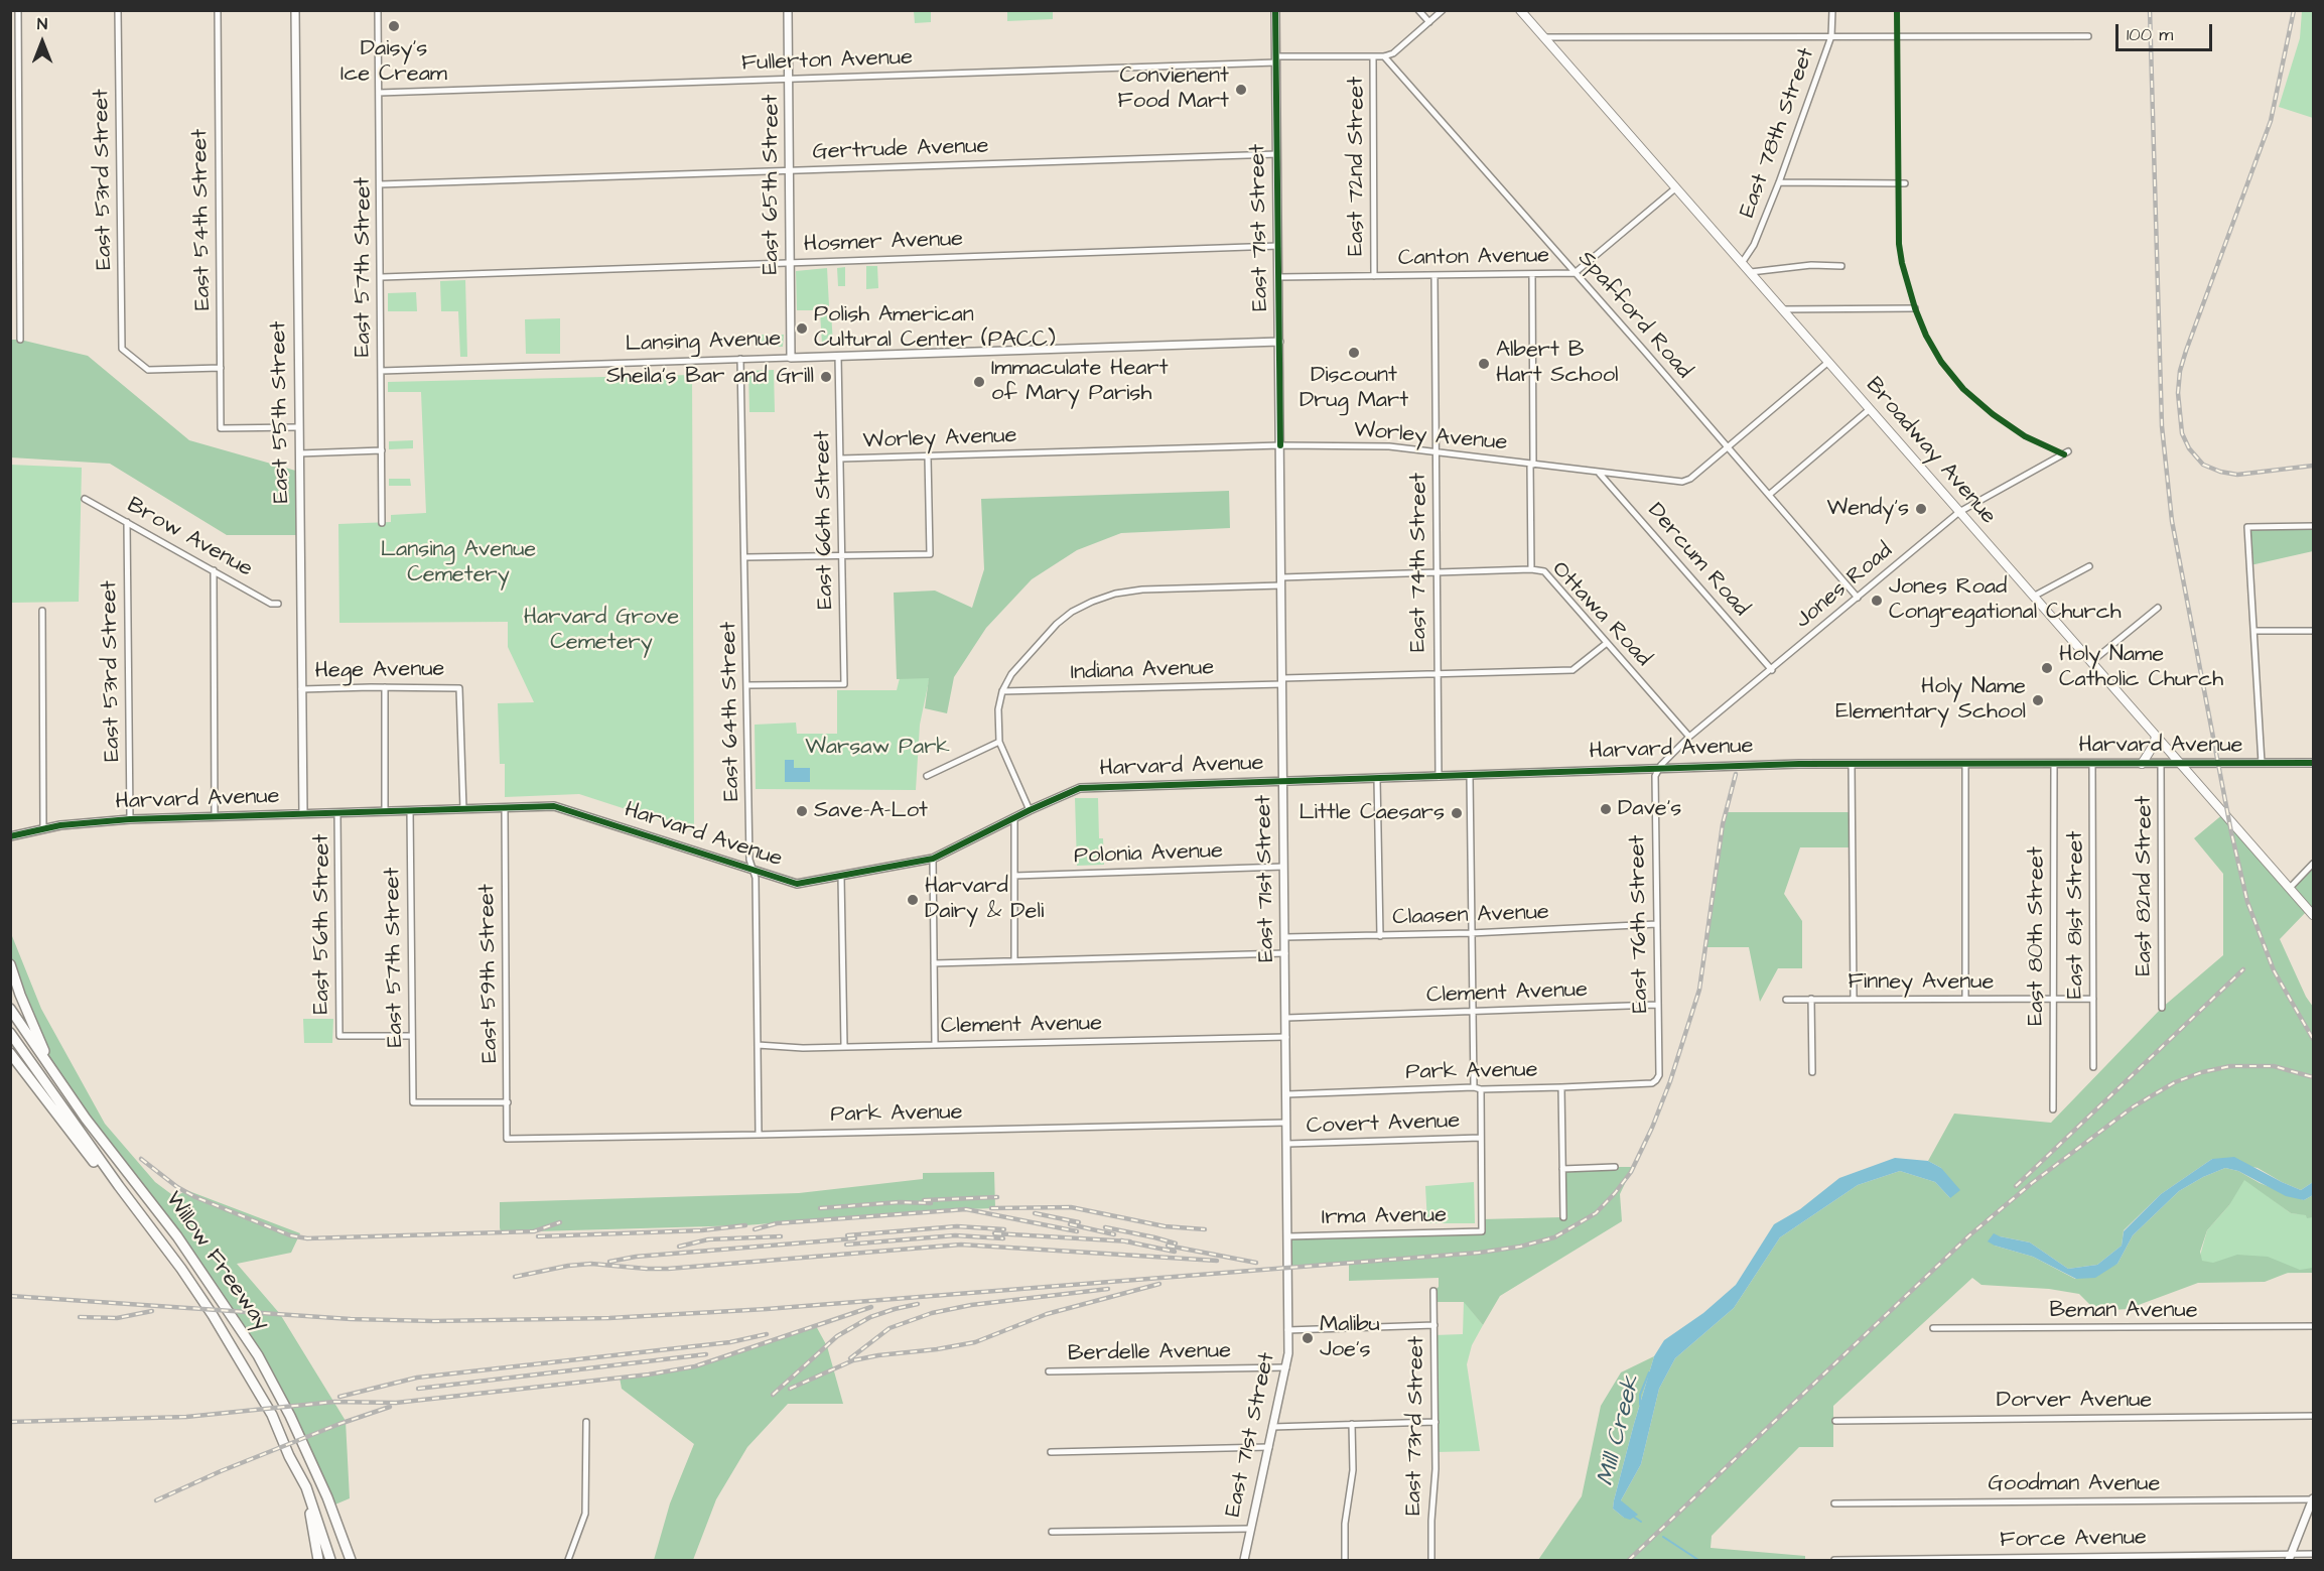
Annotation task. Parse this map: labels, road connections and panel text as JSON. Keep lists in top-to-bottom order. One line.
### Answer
{"streets":{"highway":["Willow Freeway"],"main road":["East 65th Street","East 71st Street","Lansing Avenue","East 55th Street","Broadway Avenue","Harvard Avenue"],"street":["Fullerton Avenue","East 78th Street","Gertrude Avenue","East 72nd Street","East 53rd Street","East 54th Street","Hosmer Avenue","Canton Avenue","East 57th Street","Spafford Road","Worley Avenue","East 66th Street","Brow Avenue","Dercum Road","East 74th Street","Jones Road","Ottawa Road","Hege Avenue","Indiana Avenue","East 64th Street","Polonia Avenue","East 82nd Street","East 81st Street","Claasen Avenue","East 56th Street","East 76th Street","East 80th Street","East 59th Street","Finney Avenue","Clement Avenue","Park Avenue","Covert Avenue","Irma Avenue","Beman Avenue","Berdelle Avenue","Dorver Avenue","East 73rd Street","Goodman Avenue","Force Avenue"]},"crossings":[["Fullerton Avenue","East 72nd Street"],["Fullerton Avenue","East 65th Street"],["Fullerton Avenue","East 71st Street"],["Fullerton Avenue","East 57th Street"],["Fullerton Avenue","Spafford Road"],["East 78th Street","Broadway Avenue"],["Gertrude Avenue","East 65th Street"],["Gertrude Avenue","East 71st Street"],["Gertrude Avenue","East 57th Street"],["East 72nd Street","Canton Avenue"],["East 53rd Street","East 54th Street"],["East 53rd Street","Brow Avenue"],["East 53rd Street","Harvard Avenue"],["East 65th Street","Hosmer Avenue"],["East 65th Street","Lansing Avenue"],["East 54th Street","East 55th Street"],["East 71st Street","Hosmer Avenue"],["East 71st Street","Canton Avenue"],["East 71st Street","Lansing Avenue"],["East 71st Street","Worley Avenue"],["East 71st Street","Ottawa Road"],["East 71st Street","Indiana Avenue"],["East 71st Street","Harvard Avenue"],["East 71st Street","Polonia Avenue"],["East 71st Street","Claasen Avenue"],["East 71st Street","Clement Avenue"],["East 71st Street","Park Avenue"],["East 71st Street","Covert Avenue"],["East 71st Street","Irma Avenue"],["East 71st Street","Berdelle Avenue"],["Hosmer Avenue","East 57th Street"],["Canton Avenue","Spafford Road"],["Canton Avenue","Broadway Avenue"],["Canton Avenue","East 74th Street"],["East 57th Street","Lansing Avenue"],["East 57th Street","Harvard Avenue"],["East 57th Street","East 56th Street"],["East 57th Street","East 59th Street"],["Spafford Road","Worley Avenue"],["Spafford Road","Jones Road"],["Lansing Avenue","East 66th Street"],["Lansing Avenue","East 64th Street"],["East 55th Street","Hege Avenue"],["East 55th Street","Harvard Avenue"],["Worley Avenue","Broadway Avenue"],["Worley Avenue","East 66th Street"],["Worley Avenue","Dercum Road"],["Worley Avenue","East 74th Street"],["Broadway Avenue","Jones Road"],["Broadway Avenue","Harvard Avenue"],["East 66th Street","East 64th Street"],["Dercum Road","Jones Road"],["East 74th Street","Ottawa Road"],["East 74th Street","Indiana Avenue"],["East 74th Street","Harvard Avenue"],["Jones Road","Ottawa Road"],["Jones Road","Harvard Avenue"],["Jones Road","East 76th Street"],["Ottawa Road","Indiana Avenue"],["Hege Avenue","Harvard Avenue"],["East 64th Street","Harvard Avenue"],["East 64th Street","Clement Avenue"],["East 64th Street","Park Avenue"],["Harvard Avenue","East 82nd Street"],["Harvard Avenue","East 81st Street"],["Harvard Avenue","East 56th Street"],["Harvard Avenue","East 76th Street"],["Harvard Avenue","East 80th Street"],["Harvard Avenue","East 59th Street"],["East 81st Street","Finney Avenue"],["Claasen Avenue","East 76th Street"],["East 76th Street","Clement Avenue"],["East 76th Street","Park Avenue"],["East 80th Street","Finney Avenue"],["East 59th Street","Park Avenue"],["Covert Avenue","Irma Avenue"]],"water":["Mill Creek"],"parks":["Lansing Avenue Cemetery","Harvard Grove Cemetery","Warsaw Park"],"places":["Daisy's Ice Cream","Convienent Food Mart","Polish American Cultural Center (PACC)","Discount Drug Mart","Albert B Hart School","Sheila's Bar and Grill","Immaculate Heart of Mary Parish","Wendy's","Jones Road Congregational Church","Holy Name Catholic Church","Holy Name Elementary School","Dave's","Save-A-Lot","Little Caesars","Harvard Dairy & Deli","Malibu Joe's"],"scale_bar":"100 m","north":"top"}
